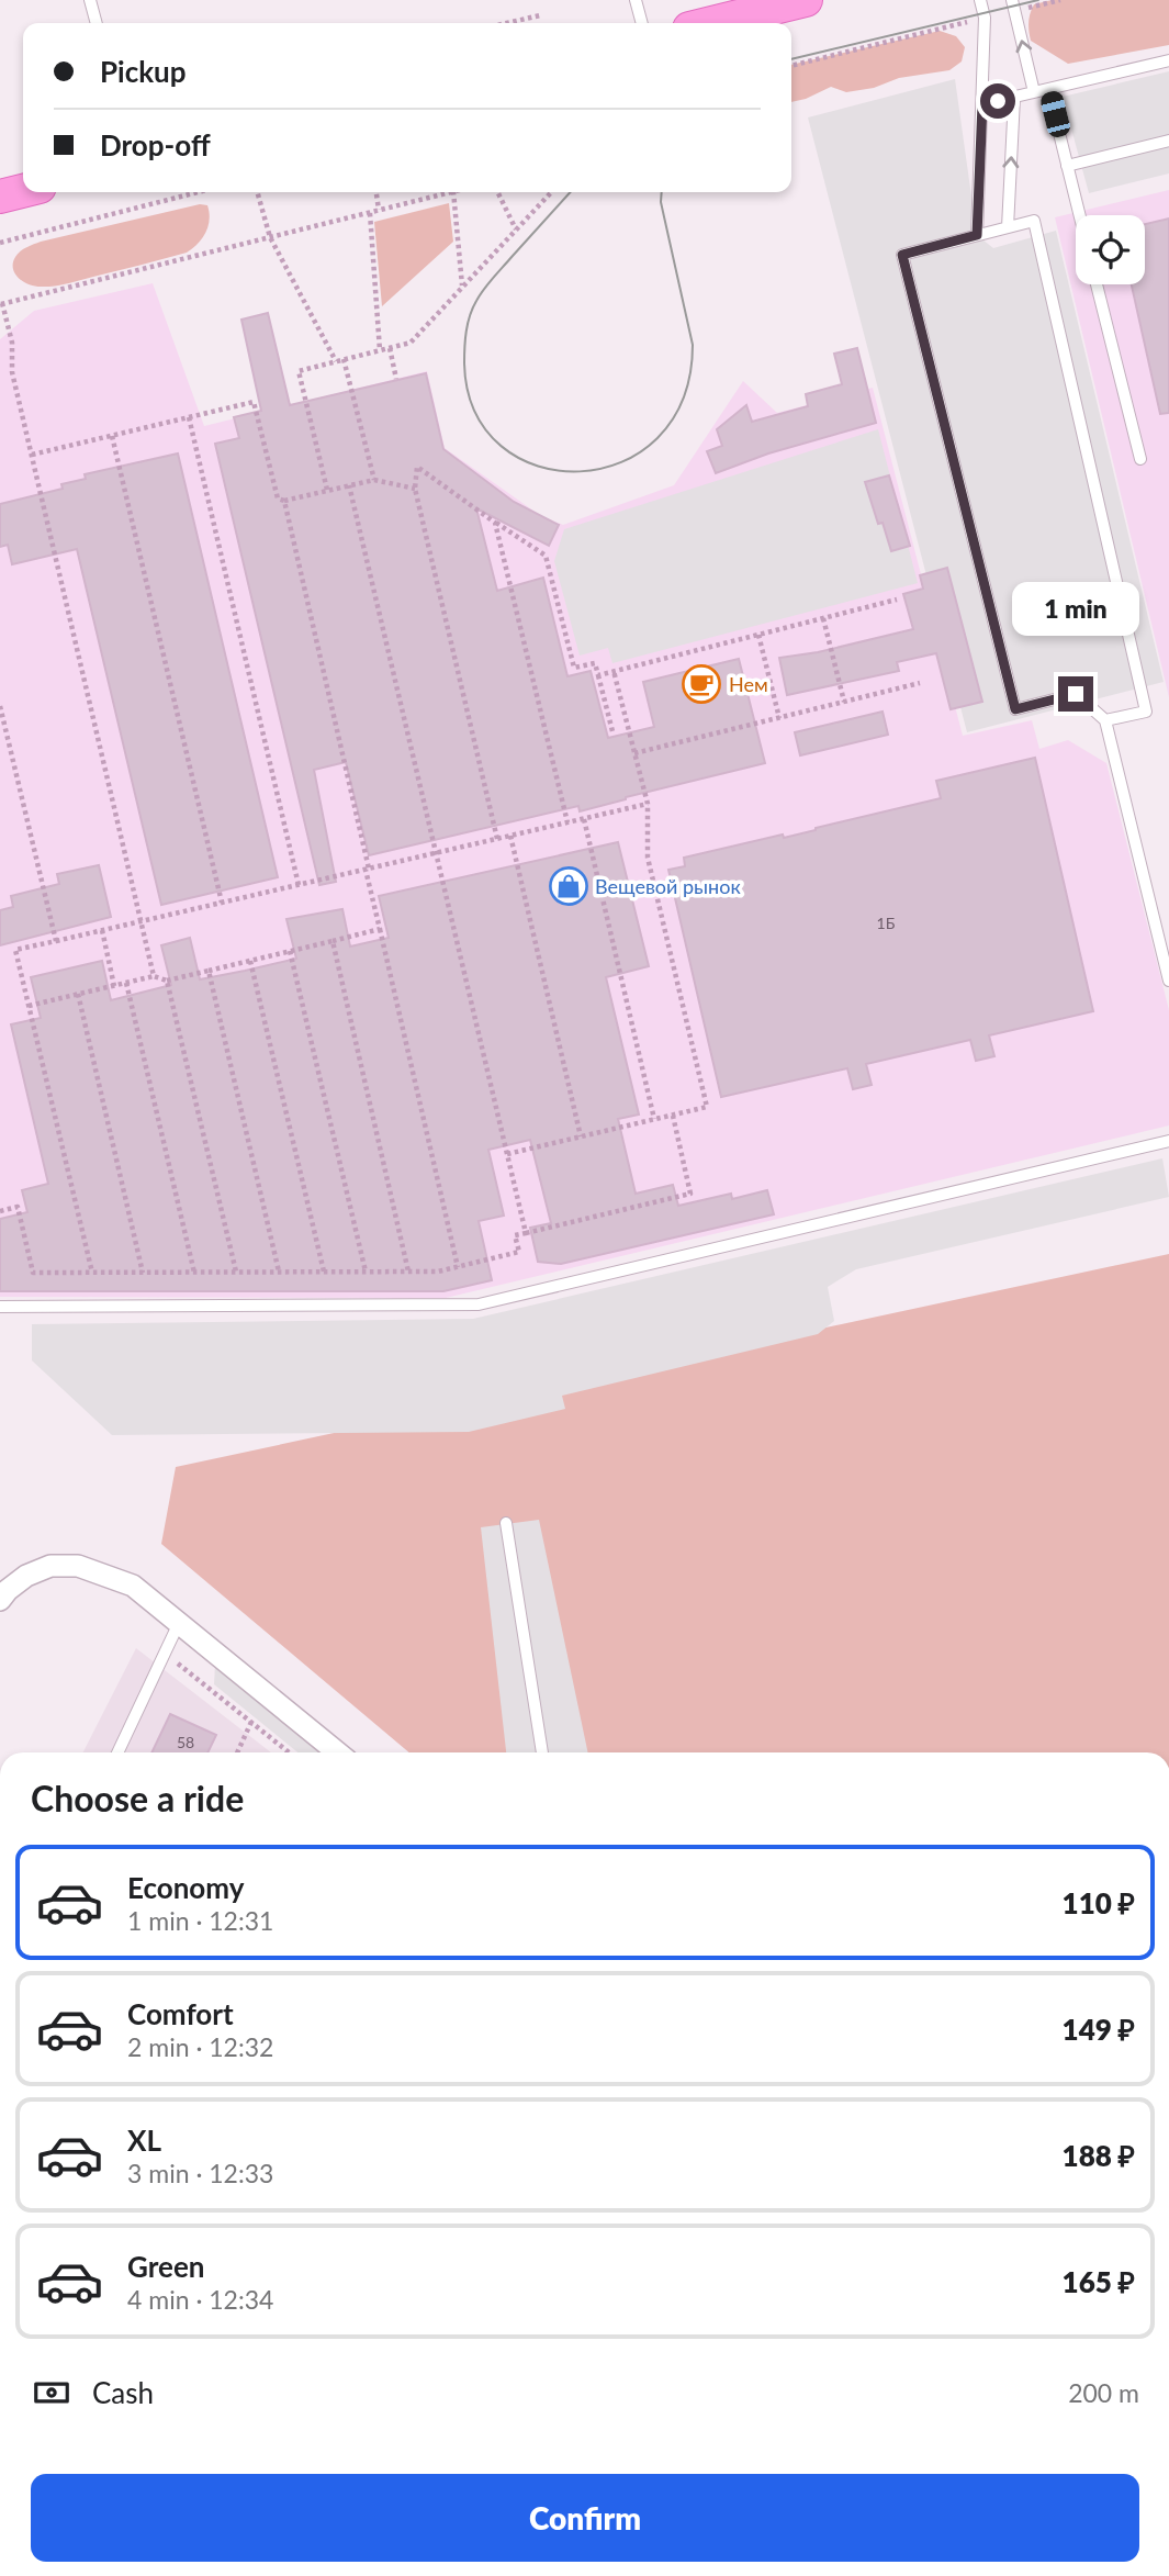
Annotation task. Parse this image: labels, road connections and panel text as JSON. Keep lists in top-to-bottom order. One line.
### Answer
{"places":{"cafe":["Нем"],"shop":["Вещевой рынок"]},"house_numbers":["1Б","58"],"page":{"banner":["Pickup","Drop-off"],"bubble":"1 min","heading":"Choose a ride","list":[{"name":"Economy","note":"1 min · 12:31","value":"110 ₽"},{"name":"Comfort","note":"2 min · 12:32","value":"149 ₽"},{"name":"XL","note":"3 min · 12:33","value":"188 ₽"},{"name":"Green","note":"4 min · 12:34","value":"165 ₽"}],"pay":["Cash","200 m"],"buttons":"Confirm"}}
